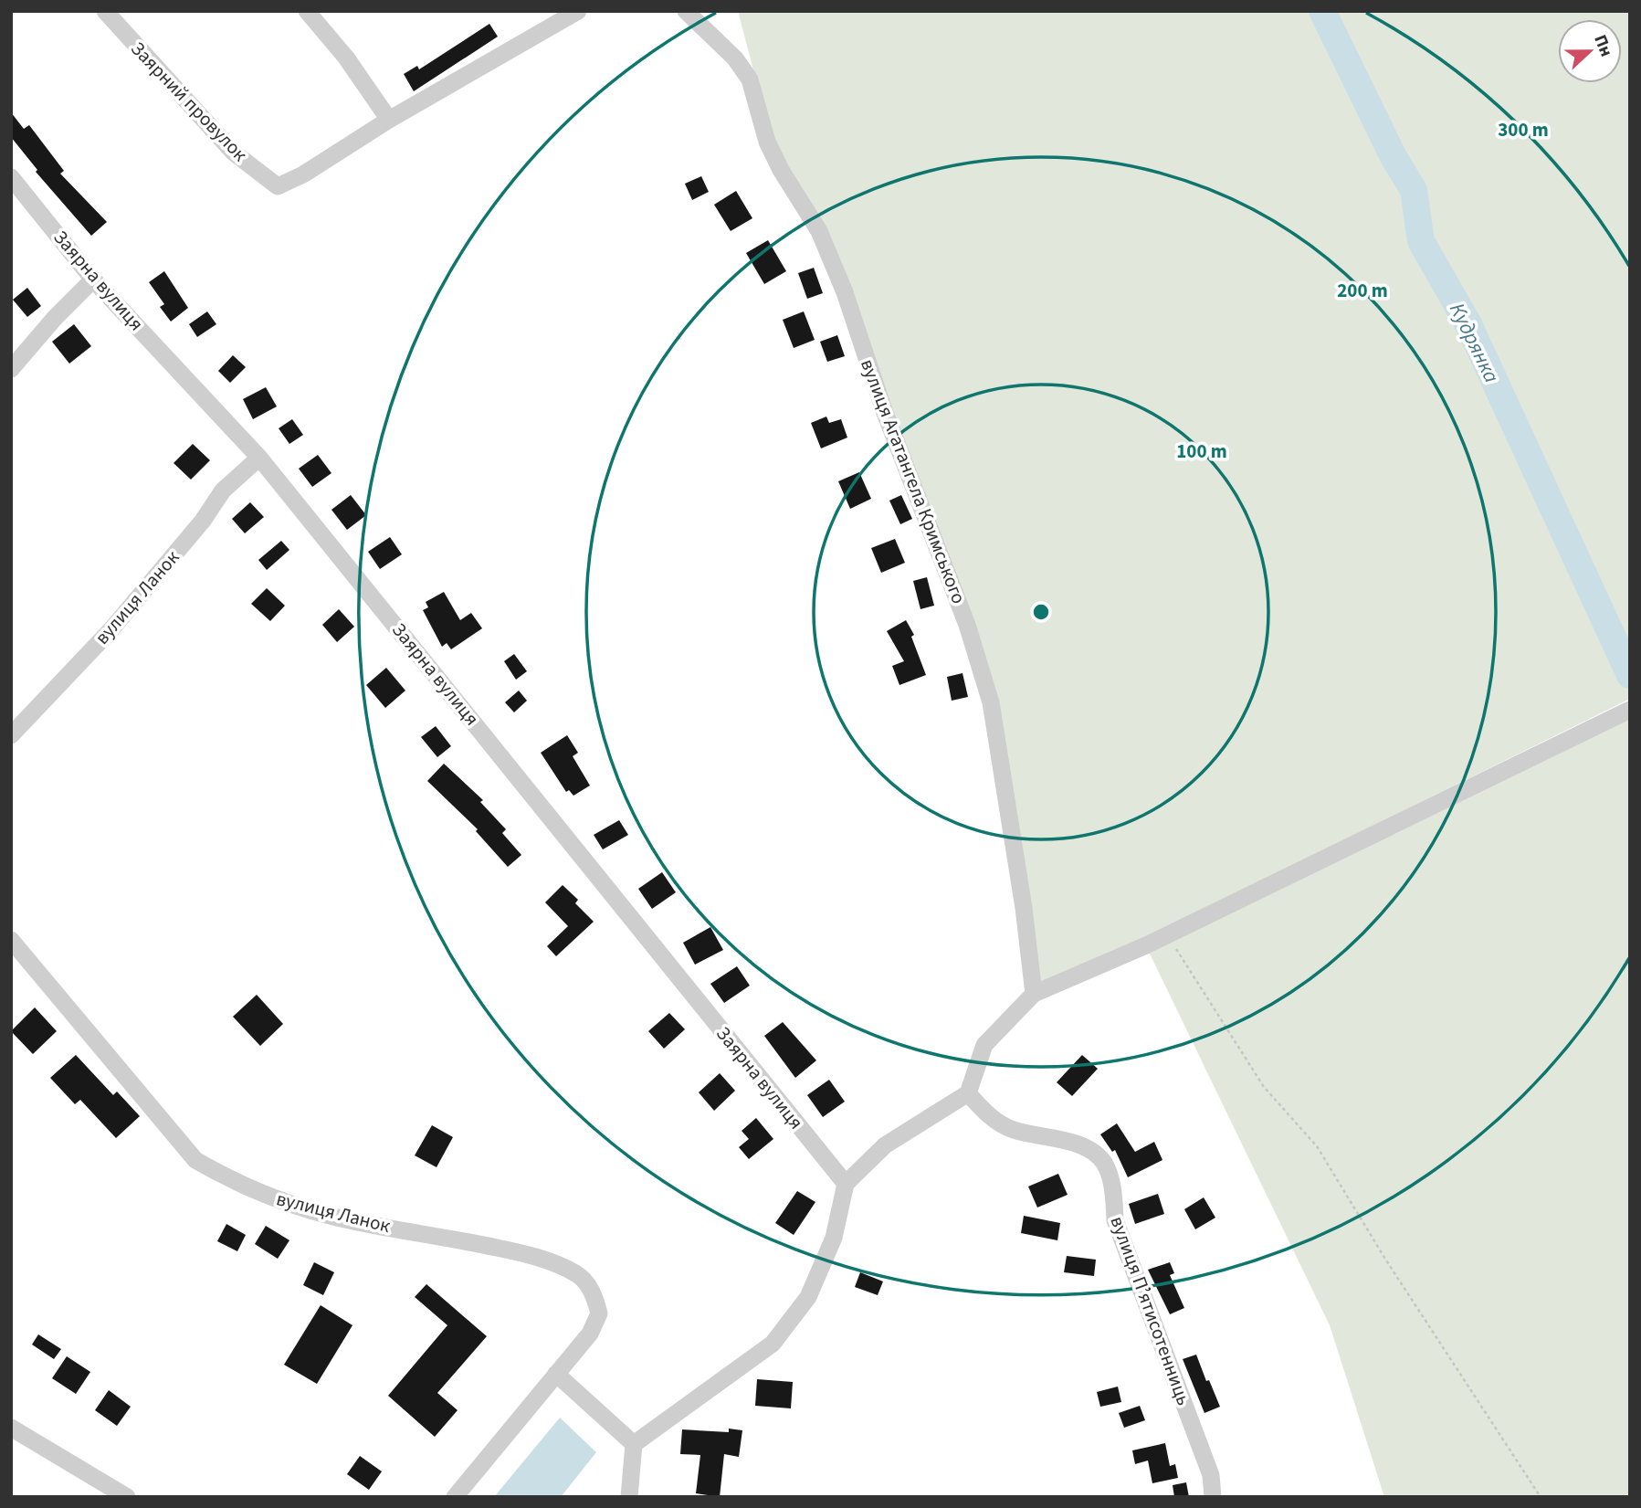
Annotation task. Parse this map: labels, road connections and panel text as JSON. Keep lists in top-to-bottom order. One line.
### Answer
{"streets":{"street":["Заярний провулок","Заярна вулиця","вулиця Агатангела Кримського","вулиця Ланок","вулиця Пʼятисотенниць"]},"crossings":[["Заярна вулиця","вулиця Ланок"]],"water":["Кудрянка"],"north":"right","rings":["300 m","200 m","100 m"]}
